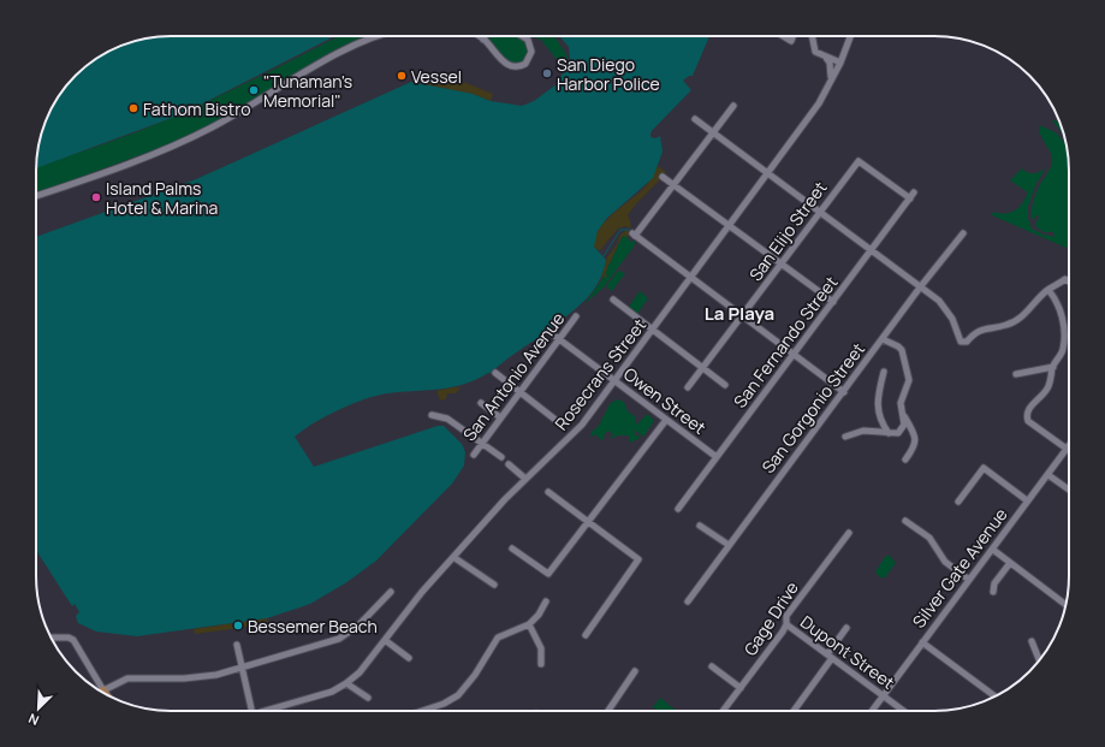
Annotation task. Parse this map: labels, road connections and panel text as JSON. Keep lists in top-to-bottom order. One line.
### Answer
{"streets":{"street":["San Elijo Street","San Fernando Street","Rosecrans Street","San Antonio Avenue","Owen Street","San Gorgonio Street","Silver Gate Avenue","Gage Drive","Dupont Street"]},"crossings":[["San Elijo Street","San Fernando Street"],["San Fernando Street","Owen Street"],["Rosecrans Street","Owen Street"],["San Antonio Avenue","Owen Street"],["Silver Gate Avenue","Dupont Street"],["Gage Drive","Dupont Street"]],"districts":["La Playa"],"places":["San Diego Harbor Police","Vessel","\"Tunaman's Memorial\"","Fathom Bistro","Island Palms Hotel & Marina","Bessemer Beach"],"north":"bottom left"}
